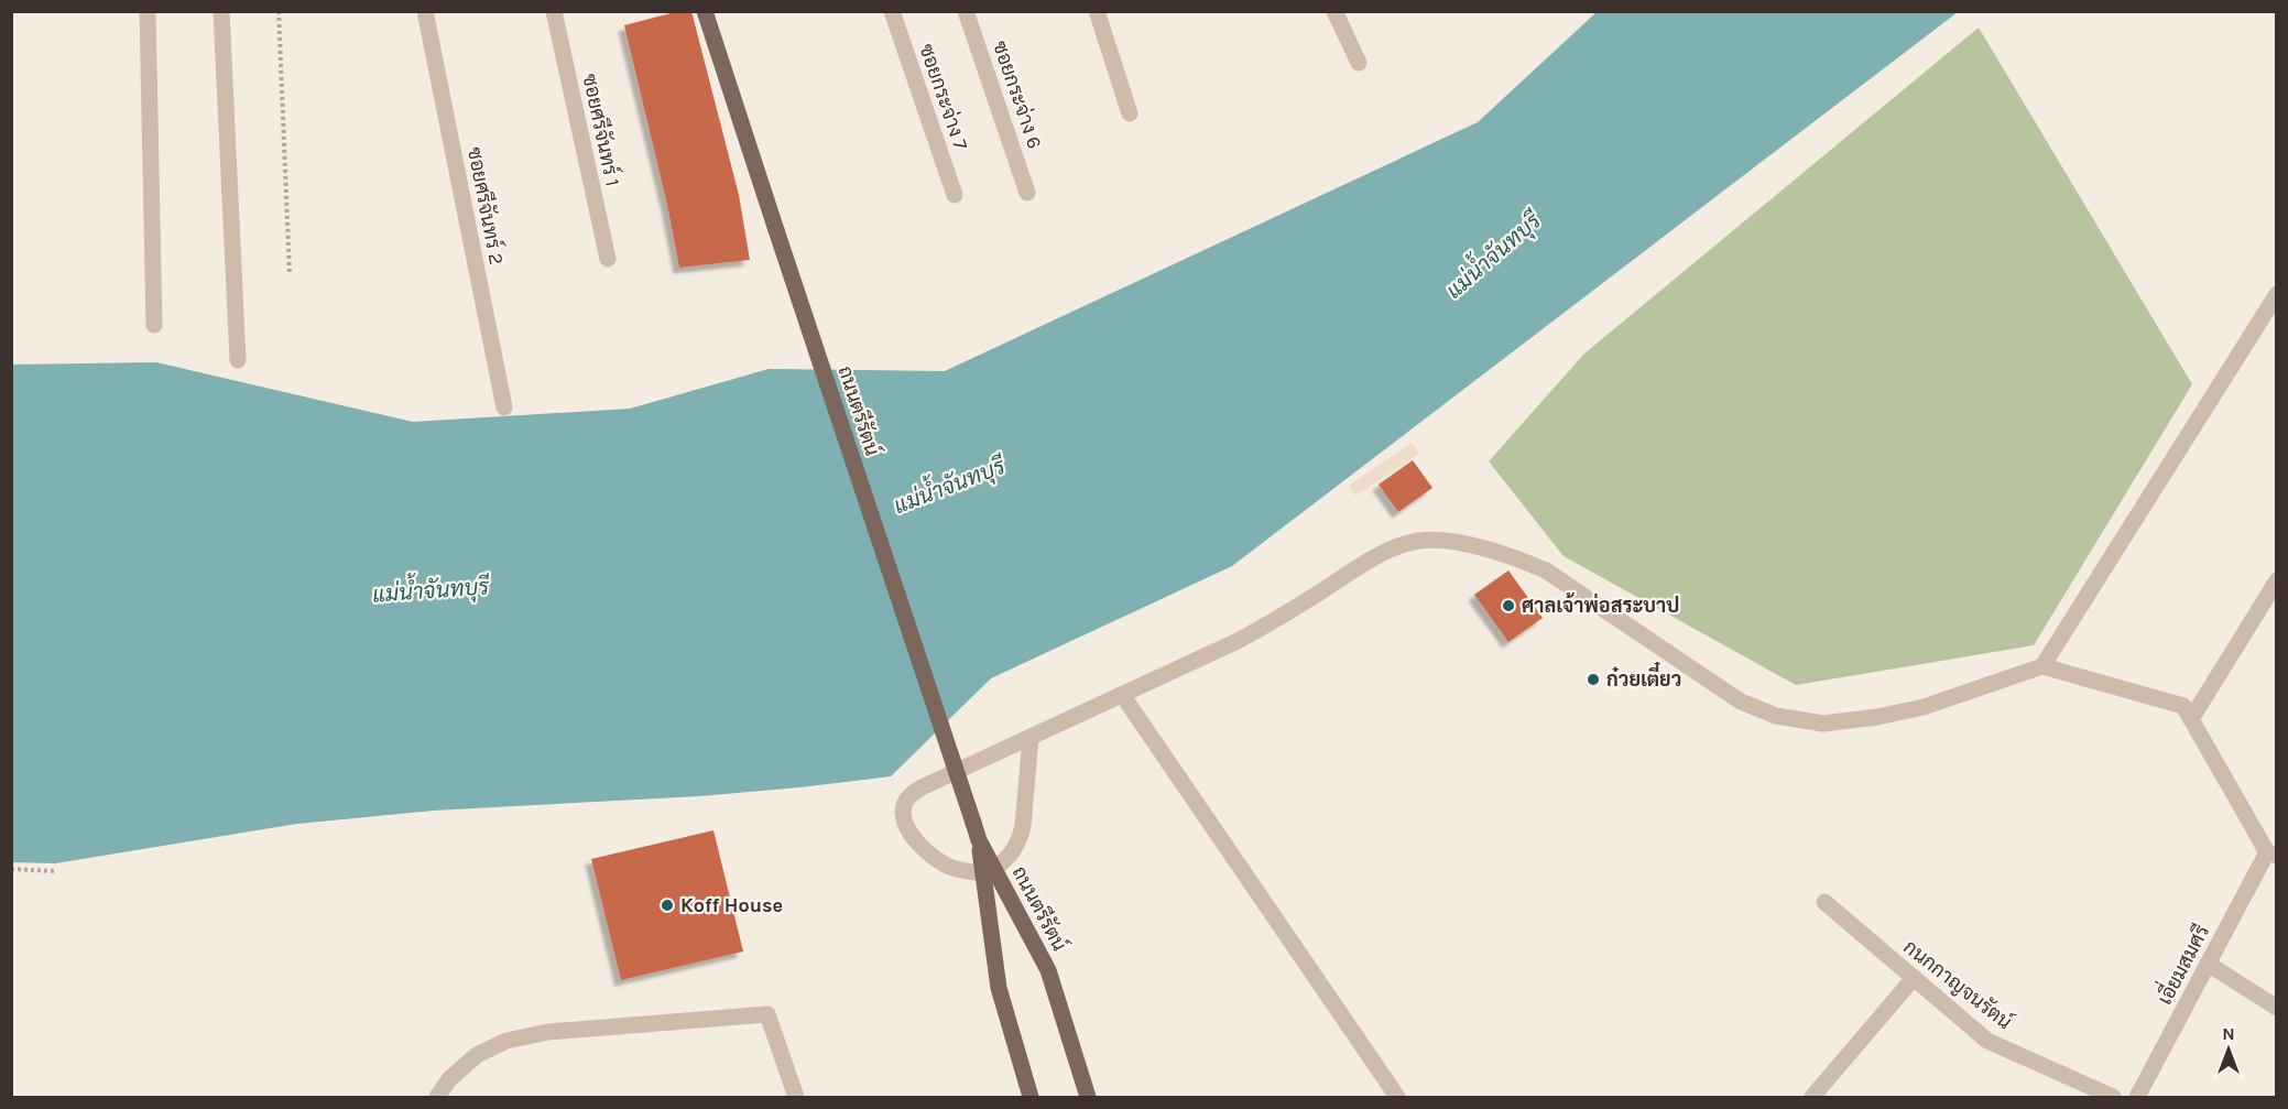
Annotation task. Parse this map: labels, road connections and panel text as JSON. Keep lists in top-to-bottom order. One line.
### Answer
{"streets":{"main road":["ถนนตรีรัตน์"],"street":["ซอยกระจ่าง 6","ซอยกระจ่าง 7","ซอยศรีจันทร์ 1","ซอยศรีจันทร์ 2","เอี่ยมสมศรี","กนกกาญจนรัตน์"]},"water":["แม่น้ำจันทบุรี"],"places":["ศาลเจ้าพ่อสระบาป","ก๋วยเตี๋ยว","Koff House"],"north":"top"}
